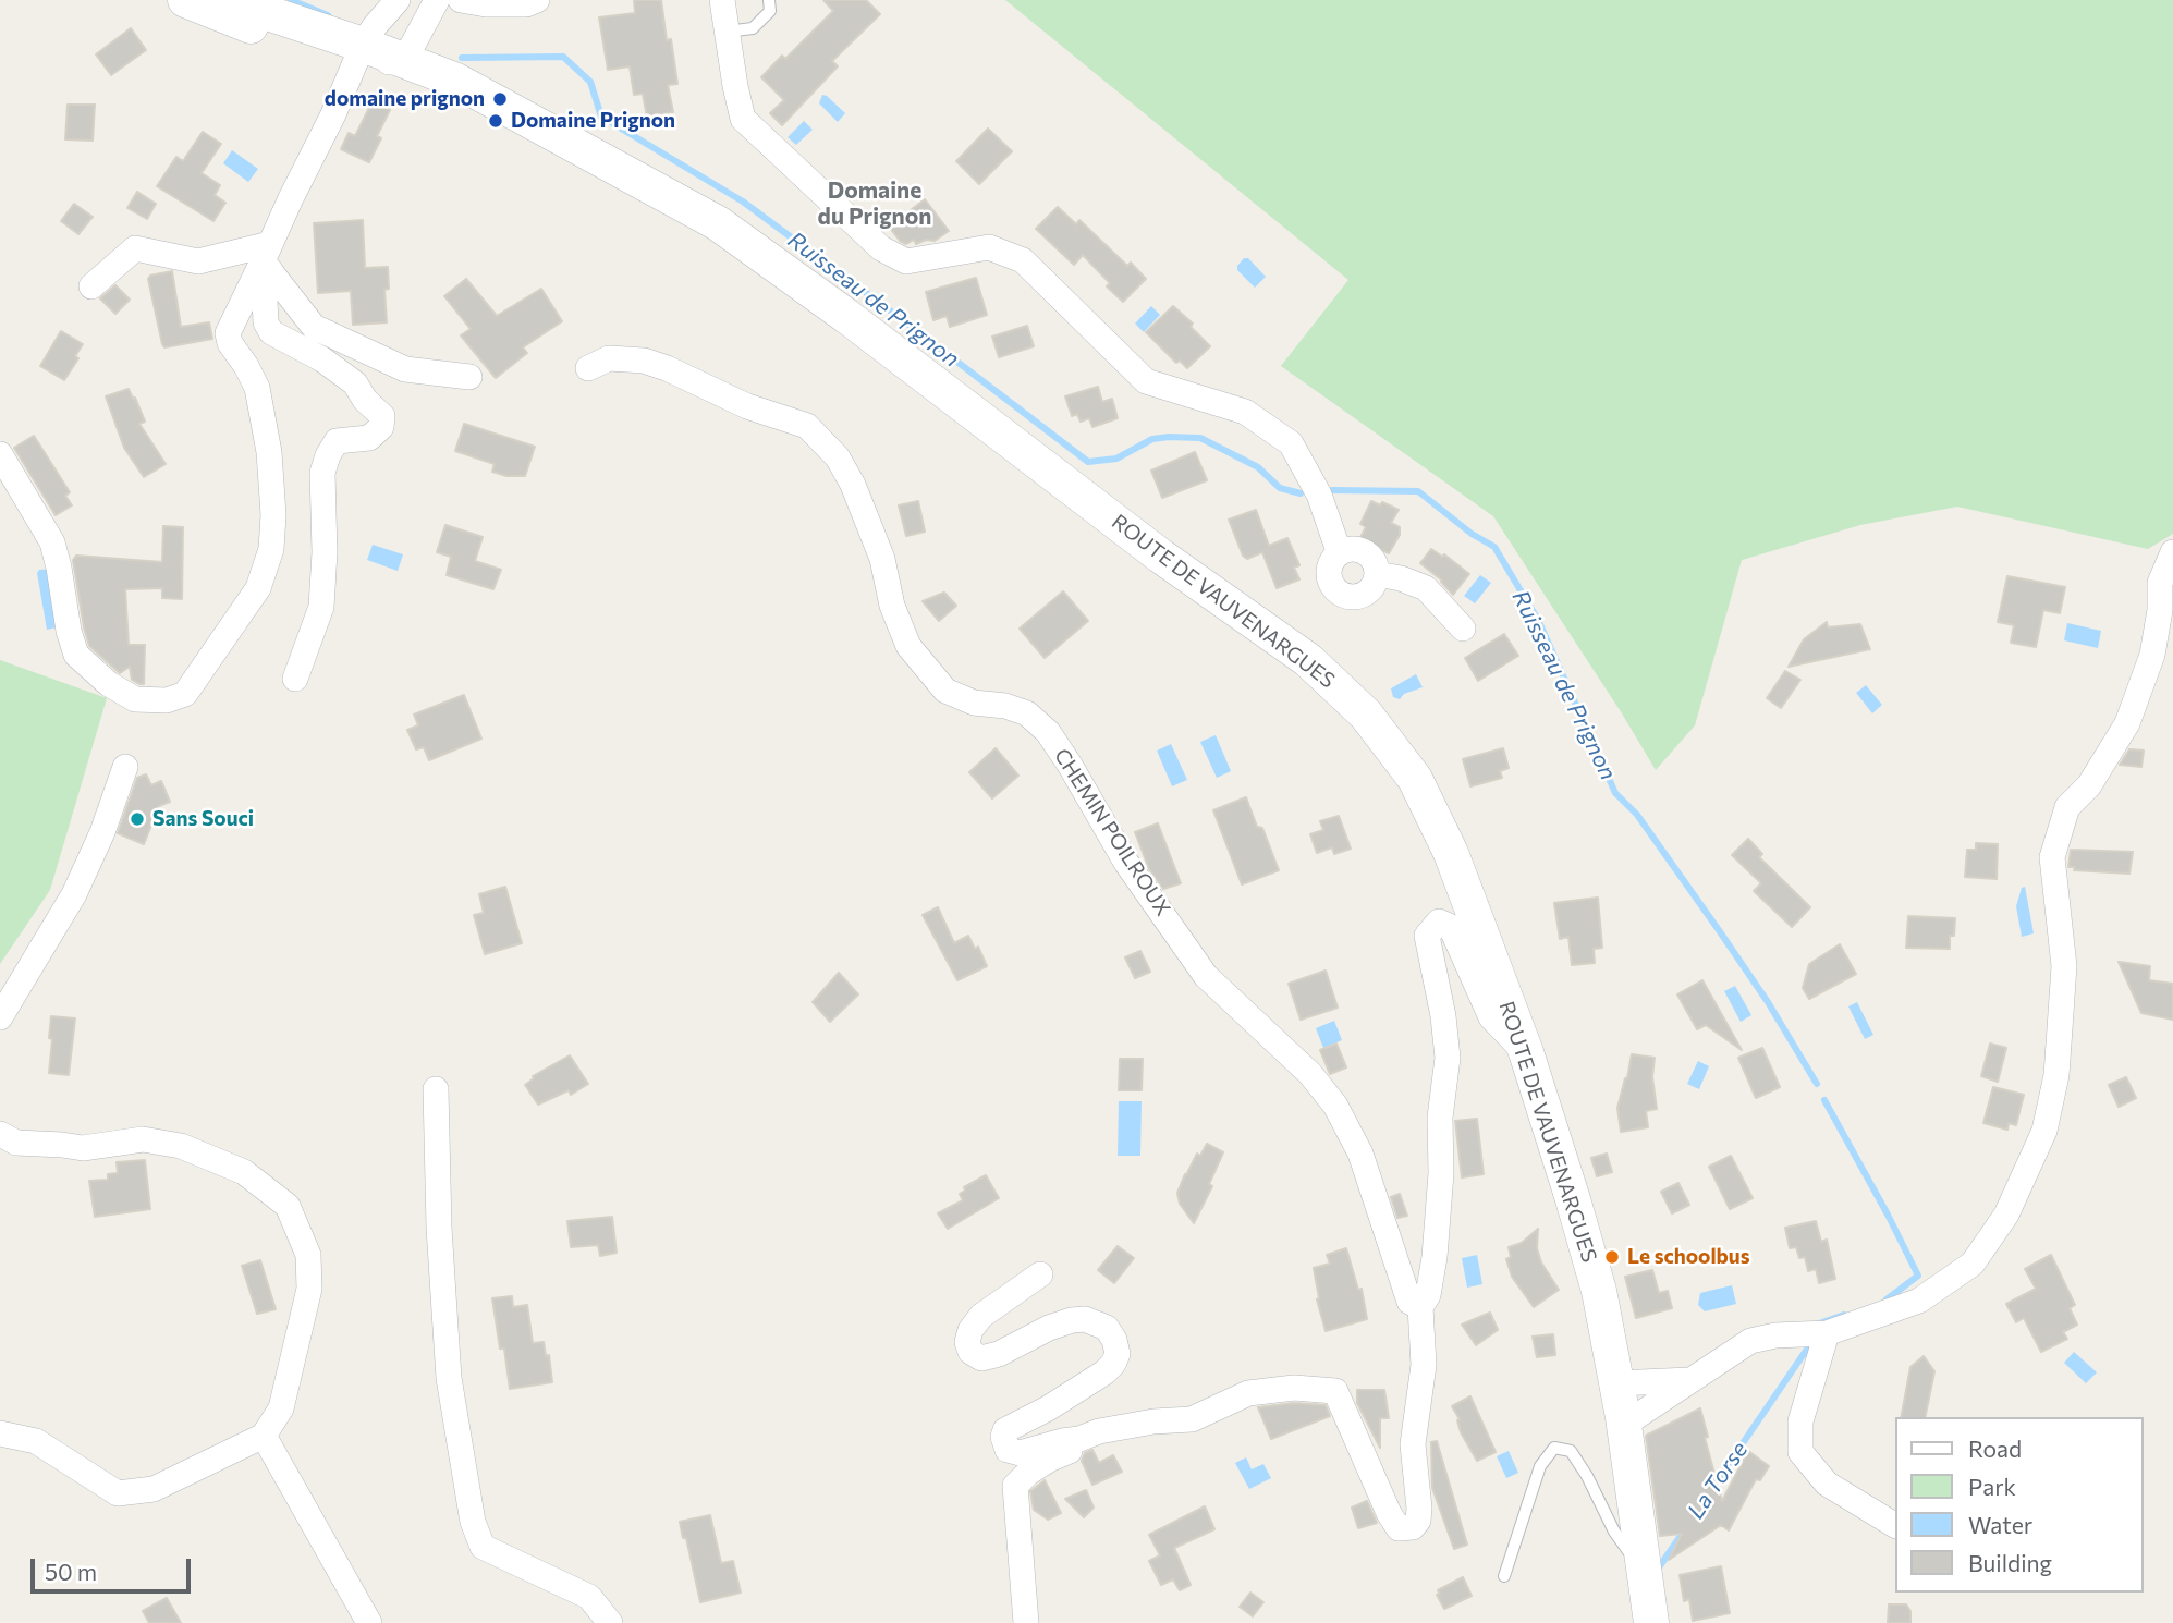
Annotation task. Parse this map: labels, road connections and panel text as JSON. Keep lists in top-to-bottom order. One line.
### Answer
{"streets":{"main road":["ROUTE DE VAUVENARGUES"],"street":["CHEMIN POILROUX"]},"districts":["Domaine du Prignon"],"water":["Ruisseau de Prignon","La Torse"],"places":["domaine prignon","Domaine Prignon","Sans Souci","Le schoolbus"],"legend":["Road","Park","Water","Building"],"scale_bar":"50 m"}
